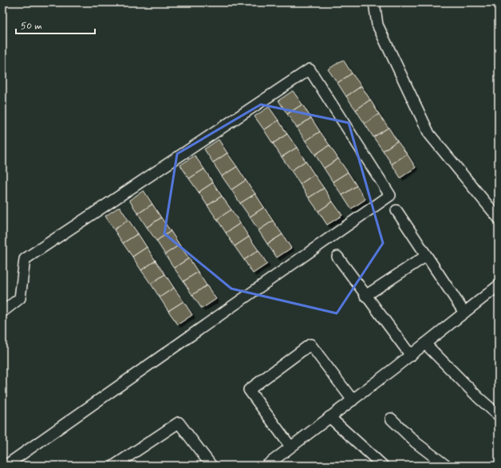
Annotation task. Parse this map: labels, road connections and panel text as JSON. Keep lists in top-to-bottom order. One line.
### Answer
{"scale_bar":"50 m"}
